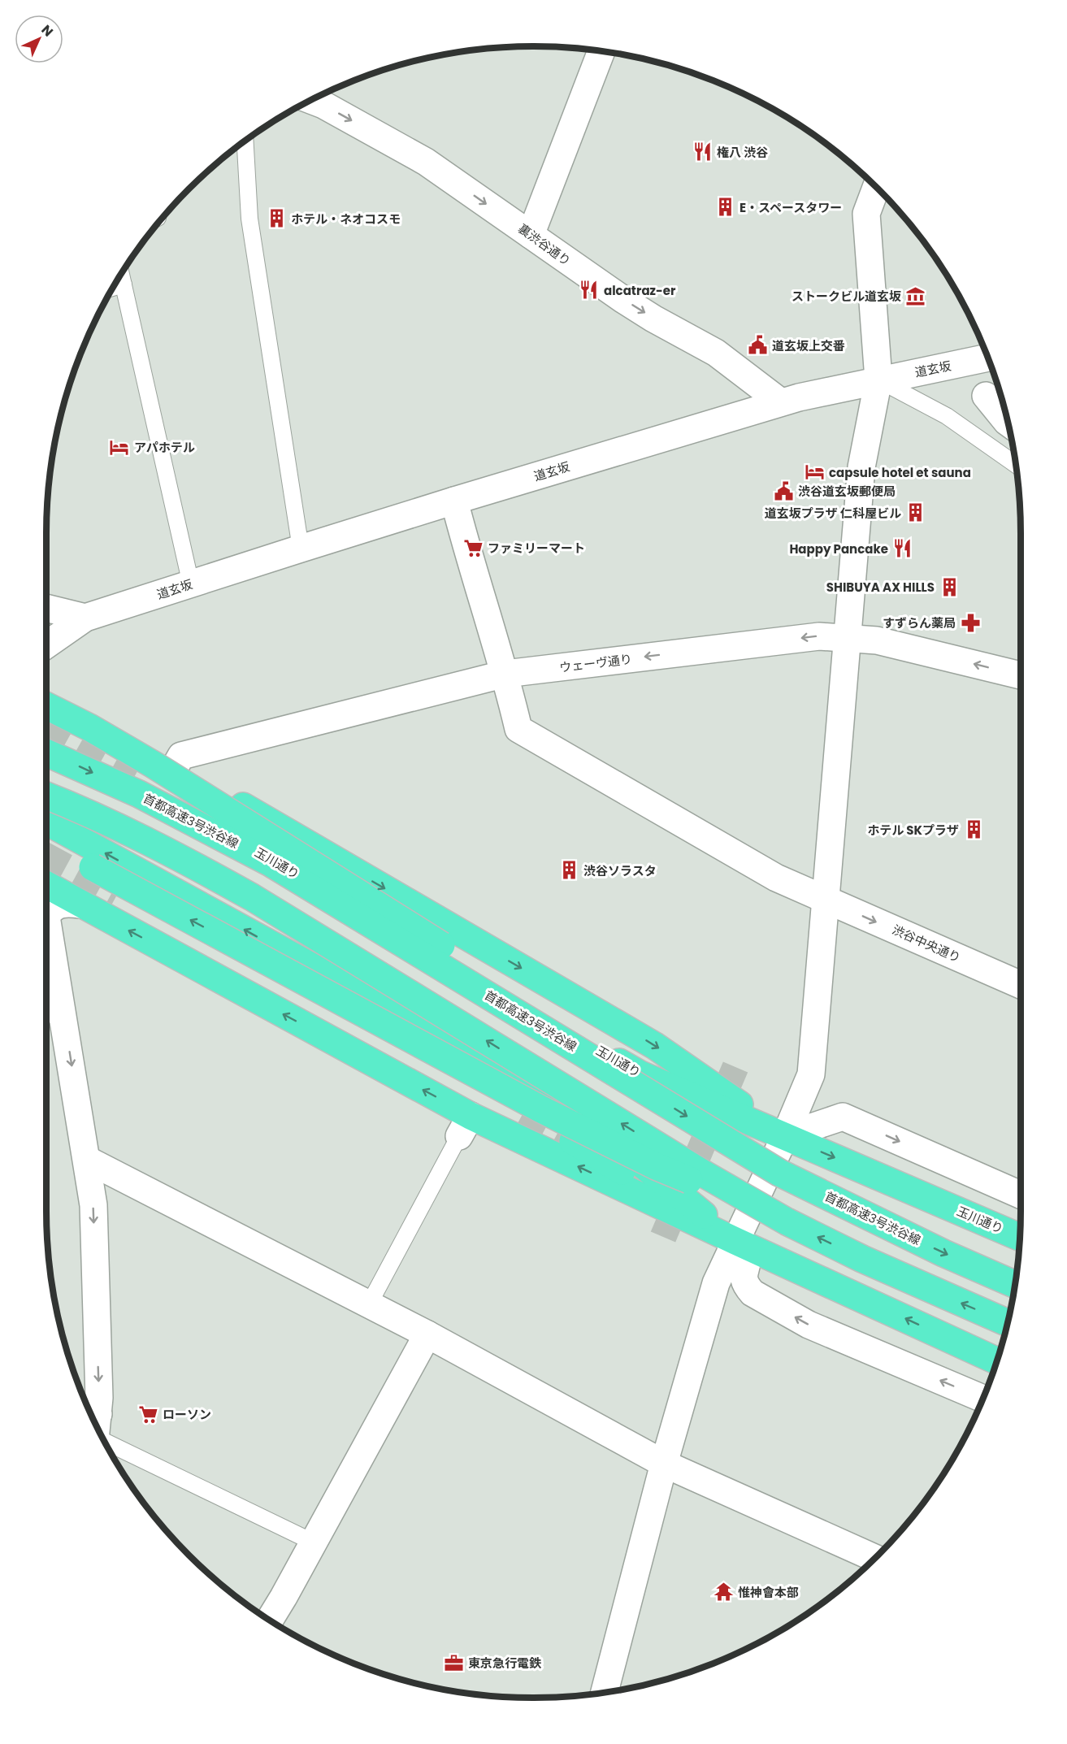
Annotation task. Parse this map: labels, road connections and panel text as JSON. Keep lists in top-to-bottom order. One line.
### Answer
{"streets":{"highway":["首都高速3号渋谷線","玉川通り"],"street":["裏渋谷通り","道玄坂","ウェーヴ通り","渋谷中央通り"]},"crossings":[["裏渋谷通り","道玄坂"],["道玄坂","渋谷中央通り"],["ウェーヴ通り","渋谷中央通り"]],"one_way":["裏渋谷通り","ウェーヴ通り"],"places":{"restaurant":["権八 渋谷","alcatraz-er","Happy Pancake"],"building":["E・スペースタワー","ホテル・ネオコスモ","道玄坂プラザ 仁科屋ビル","SHIBUYA AX HILLS","ホテル SKプラザ","渋谷ソラスタ"],"museum":["ストークビル道玄坂"],"public building":["道玄坂上交番","渋谷道玄坂郵便局"],"hotel":["アパホテル","capsule hotel et sauna"],"supermarket":["ファミリーマート","ローソン"],"pharmacy":["すずらん薬局"],"temple":["惟神會本部"],"office":["東京急行電鉄"]},"north":"top right"}
